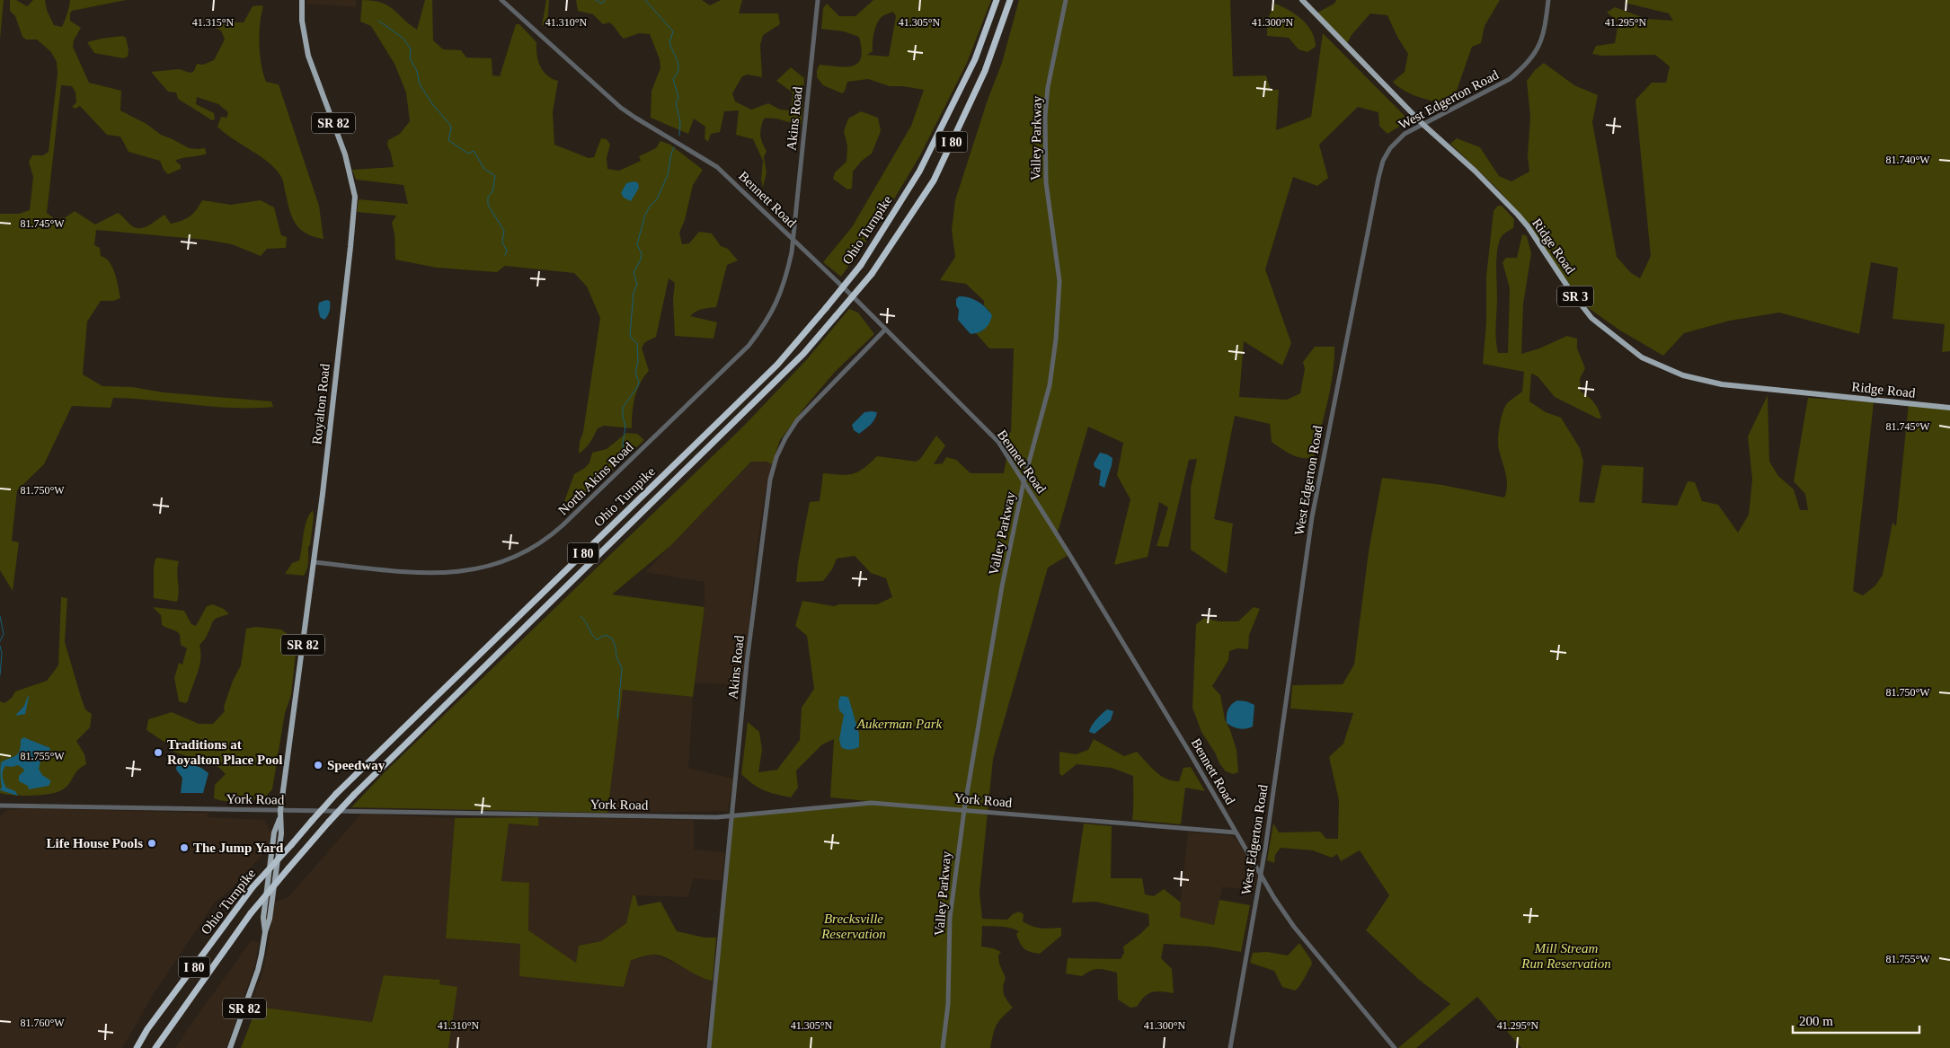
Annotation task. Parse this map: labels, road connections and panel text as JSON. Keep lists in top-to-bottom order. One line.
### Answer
{"streets":{"highway":["I 80","Ohio Turnpike"],"main road":["SR 82","Ridge Road","SR 3","Royalton Road"],"street":["West Edgerton Road","Akins Road","Valley Parkway","Bennett Road","North Akins Road","York Road"]},"crossings":[["West Edgerton Road","Bennett Road"],["West Edgerton Road","Ridge Road"],["Akins Road","Bennett Road"],["Akins Road","North Akins Road"],["Akins Road","York Road"],["Valley Parkway","Bennett Road"],["Valley Parkway","York Road"],["Bennett Road","North Akins Road"],["Bennett Road","York Road"],["Royalton Road","North Akins Road"],["Royalton Road","York Road"]],"parks":["Aukerman Park","Brecksville Reservation","Mill Stream Run Reservation"],"places":["Traditions at Royalton Place Pool","Speedway","Life House Pools","The Jump Yard"],"scale_bar":"200 m","coordinates":["41.315°N","41.310°N","41.305°N","41.300°N","41.295°N","81.740°W","81.745°W","81.750°W","81.755°W","81.760°W"]}
